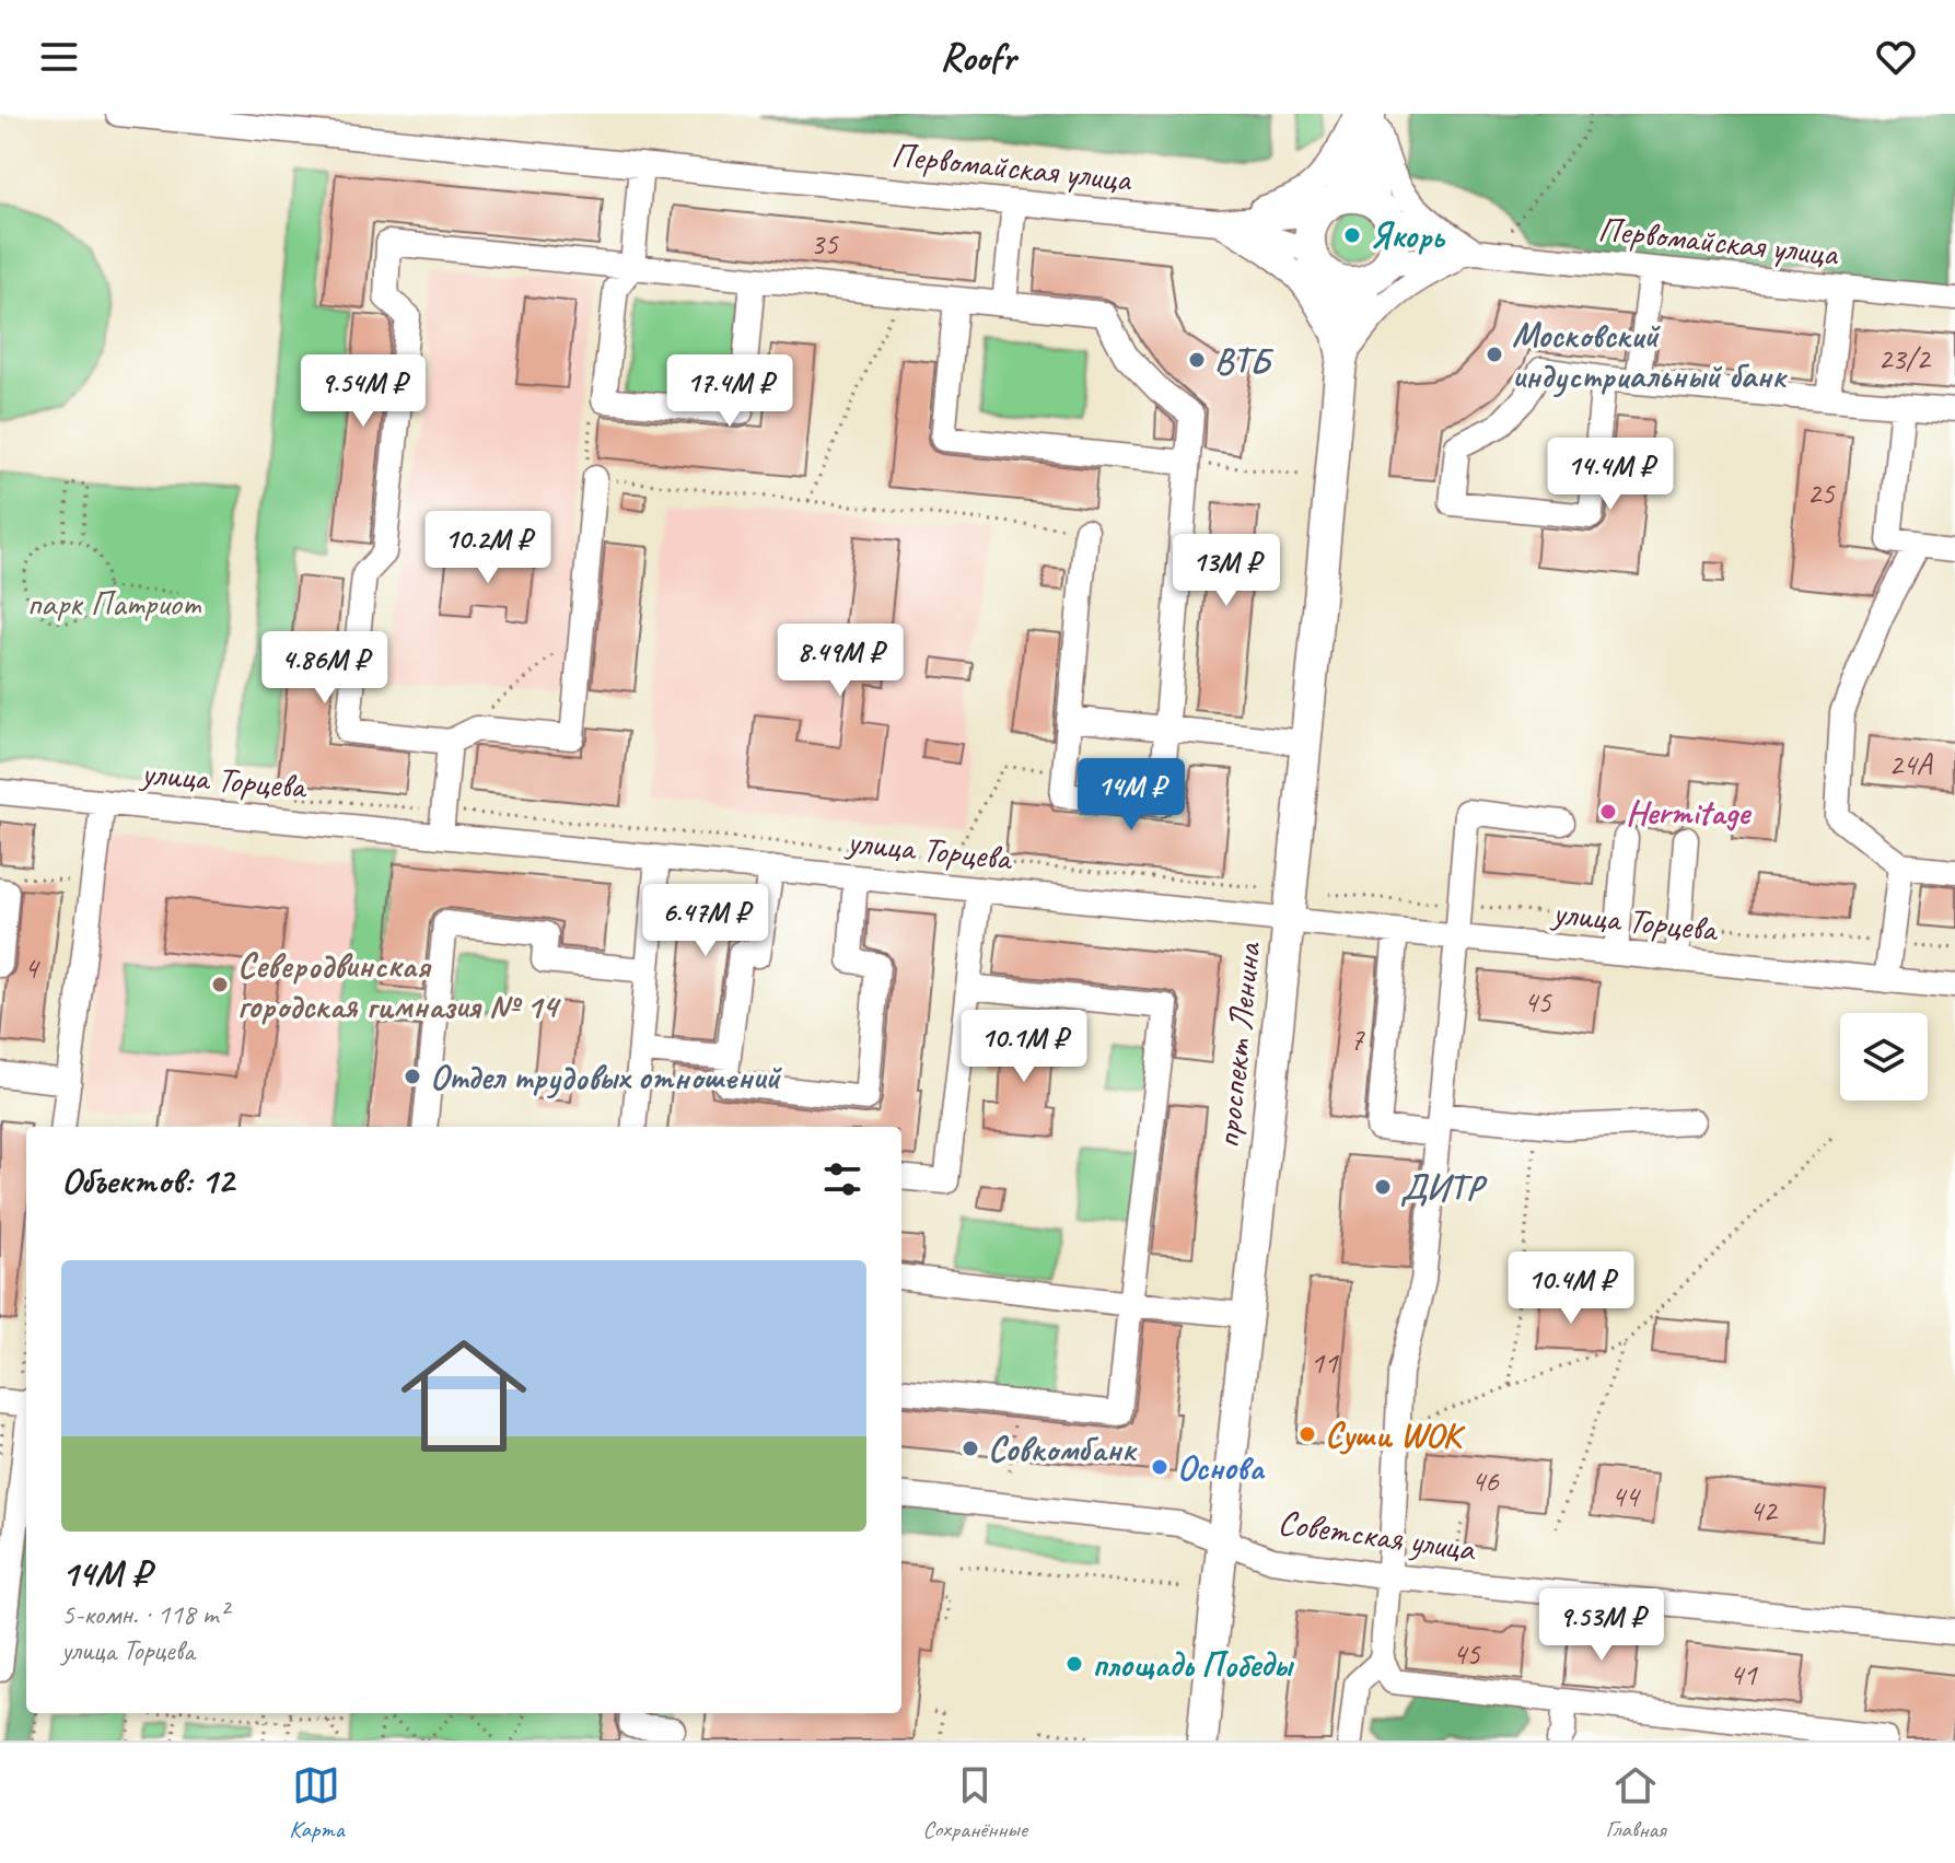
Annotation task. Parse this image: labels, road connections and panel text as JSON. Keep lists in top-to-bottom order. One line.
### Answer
{"streets":{"main road":["проспект Ленина"],"street":["Первомайская улица","улица Торцева","Советская улица"]},"crossings":[["улица Торцева","проспект Ленина"],["проспект Ленина","Советская улица"]],"parks":["парк Патриот"],"places":["Якорь","Московский индустриальный банк","ВТБ","Hermitage","Северодвинская городская гимназия № 14","Отдел трудовых отношений","ДИТР","Суши WOK","Совкомбанк","Основа","площадь Победы"],"house_numbers":["35","23/2","25","24А","4","45","7","11","46","44","42","45","41"],"page":{"header":"Roofr","price":["9.54M ₽","17.4M ₽","14.4M ₽","10.2M ₽","13M ₽","8.49M ₽","4.86M ₽","14M ₽","6.47M ₽","10.1M ₽","10.4M ₽","9.53M ₽"],"heading":"Объектов: 12","list":[{"name":"14M ₽","note":"5-комн. · 118 m² · улица Торцева"}],"tabs":["Карта","Сохранённые","Главная"]}}
